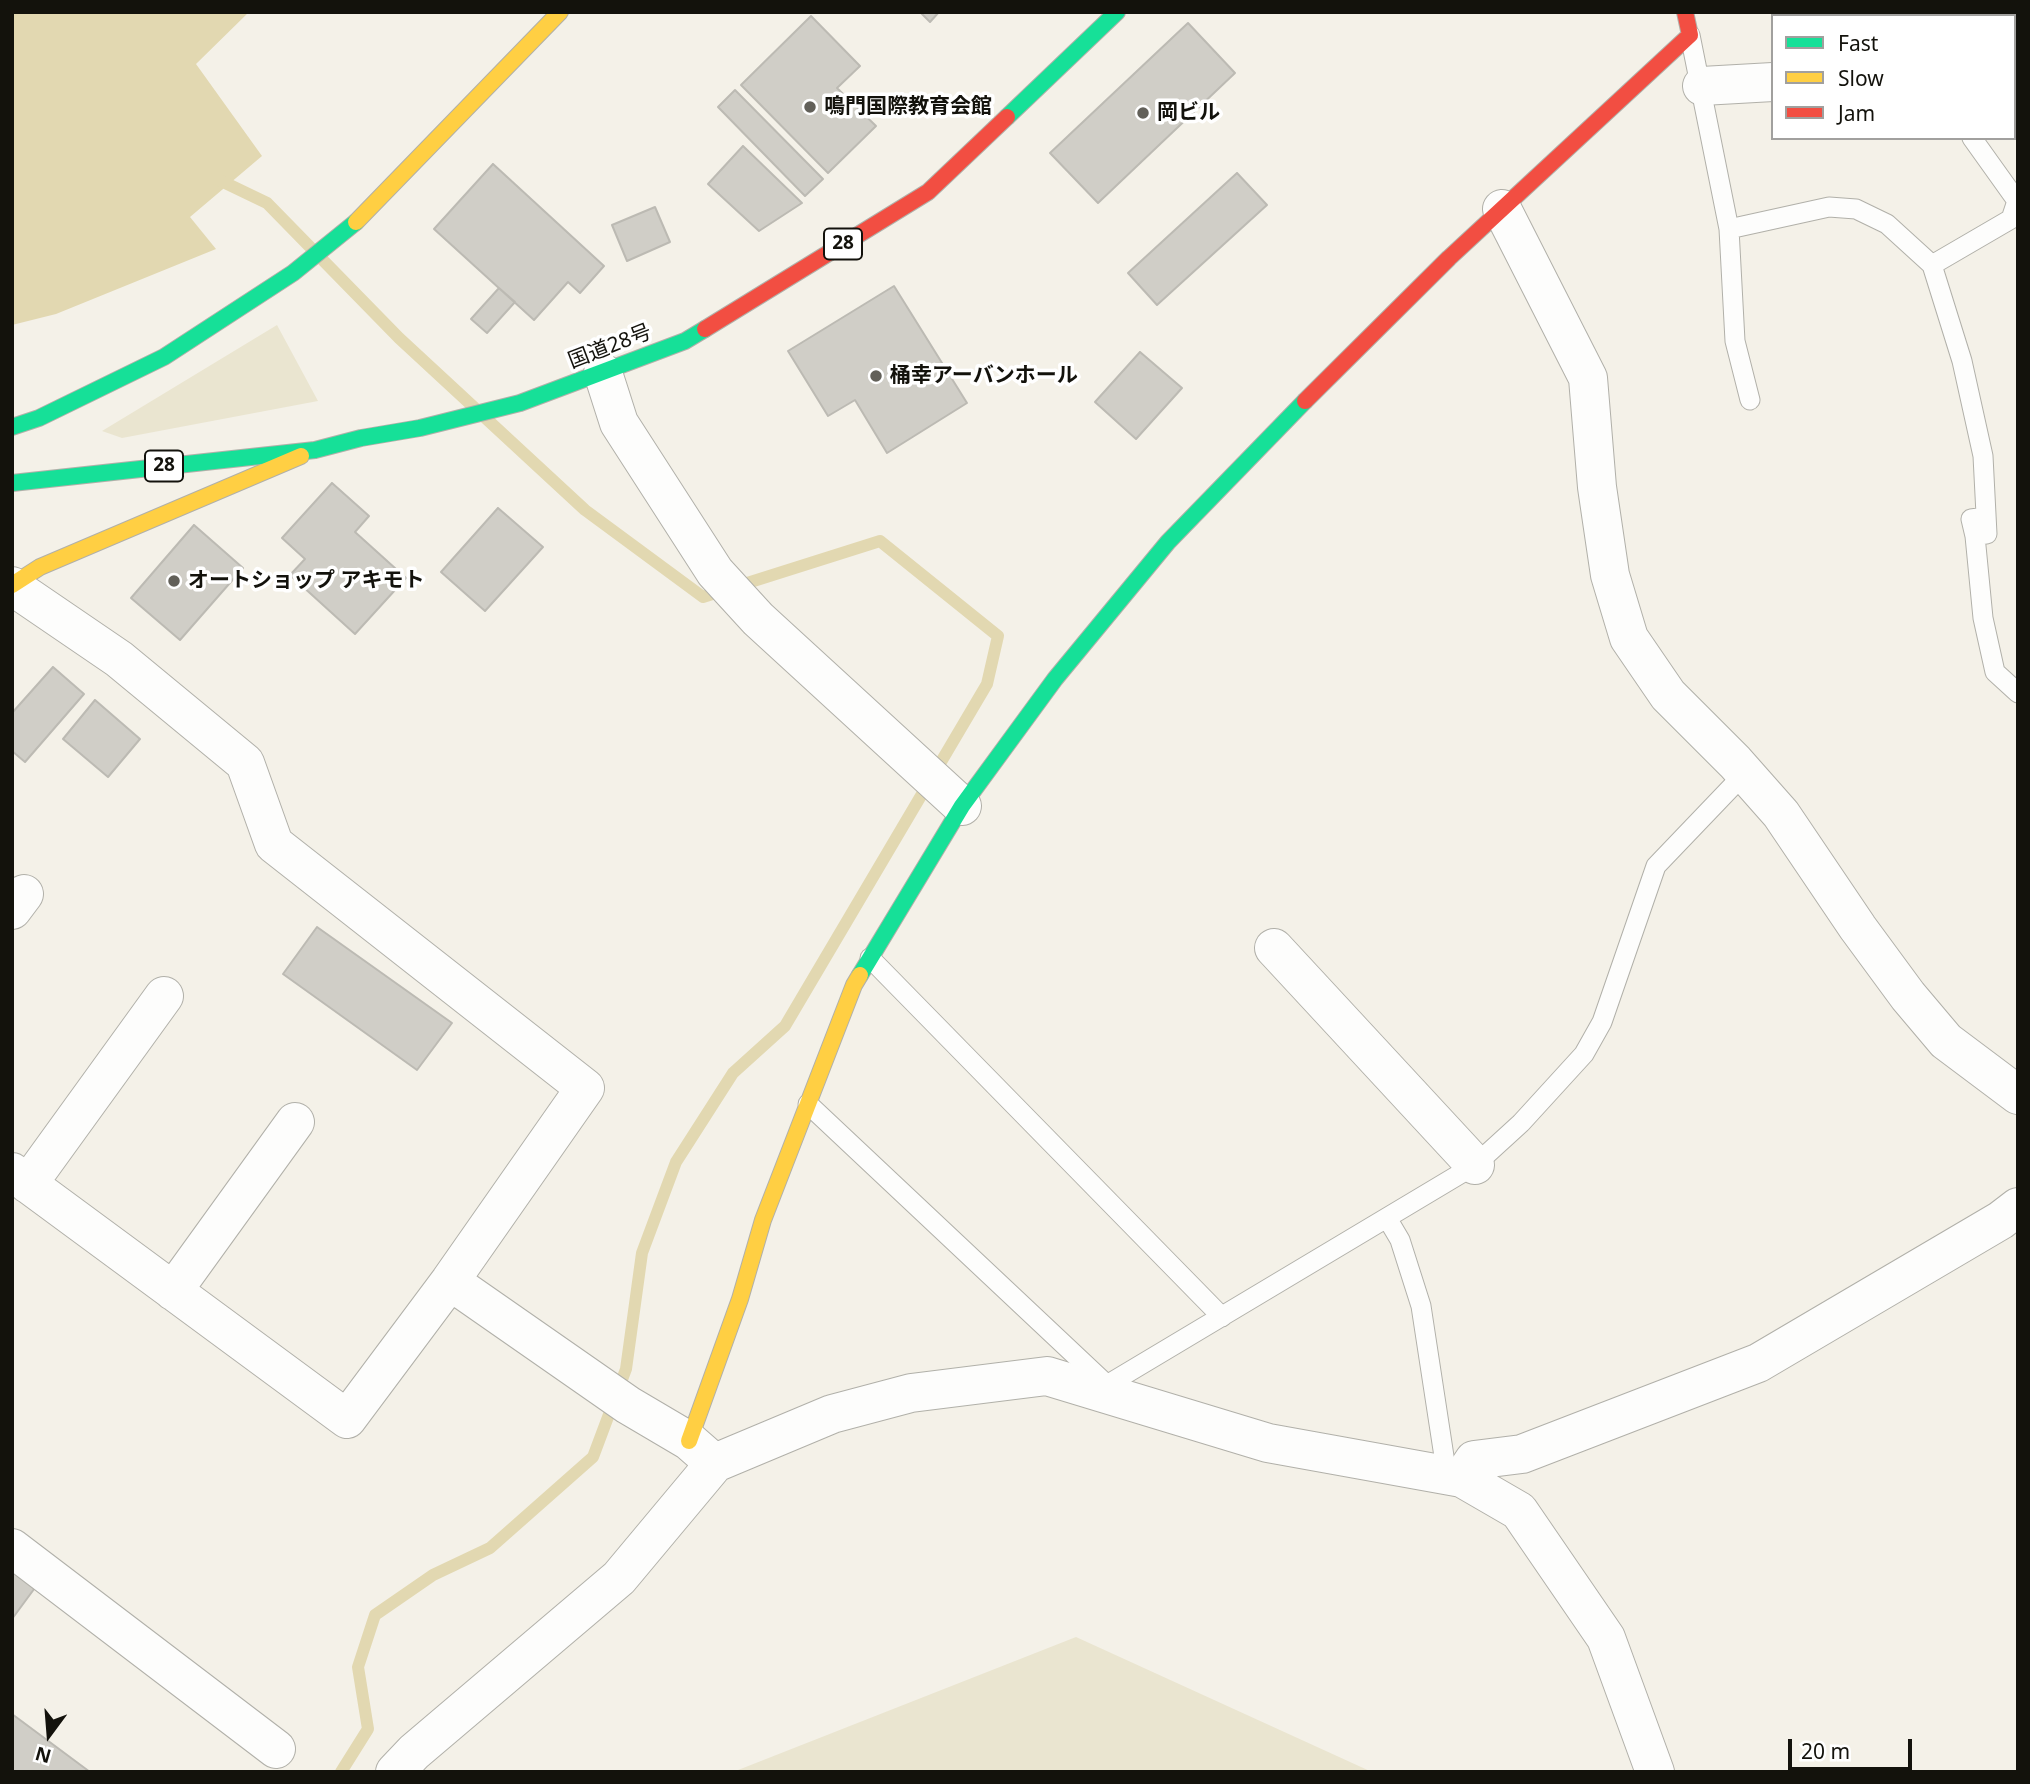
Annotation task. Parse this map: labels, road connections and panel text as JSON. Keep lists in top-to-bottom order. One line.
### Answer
{"streets":{"main road":["28","国道28号"]},"places":["鳴門国際教育会館","岡ビル","桶幸アーバンホール","オートショップ アキモト"],"legend":["Fast","Slow","Jam"],"scale_bar":"20 m","north":"bottom"}
